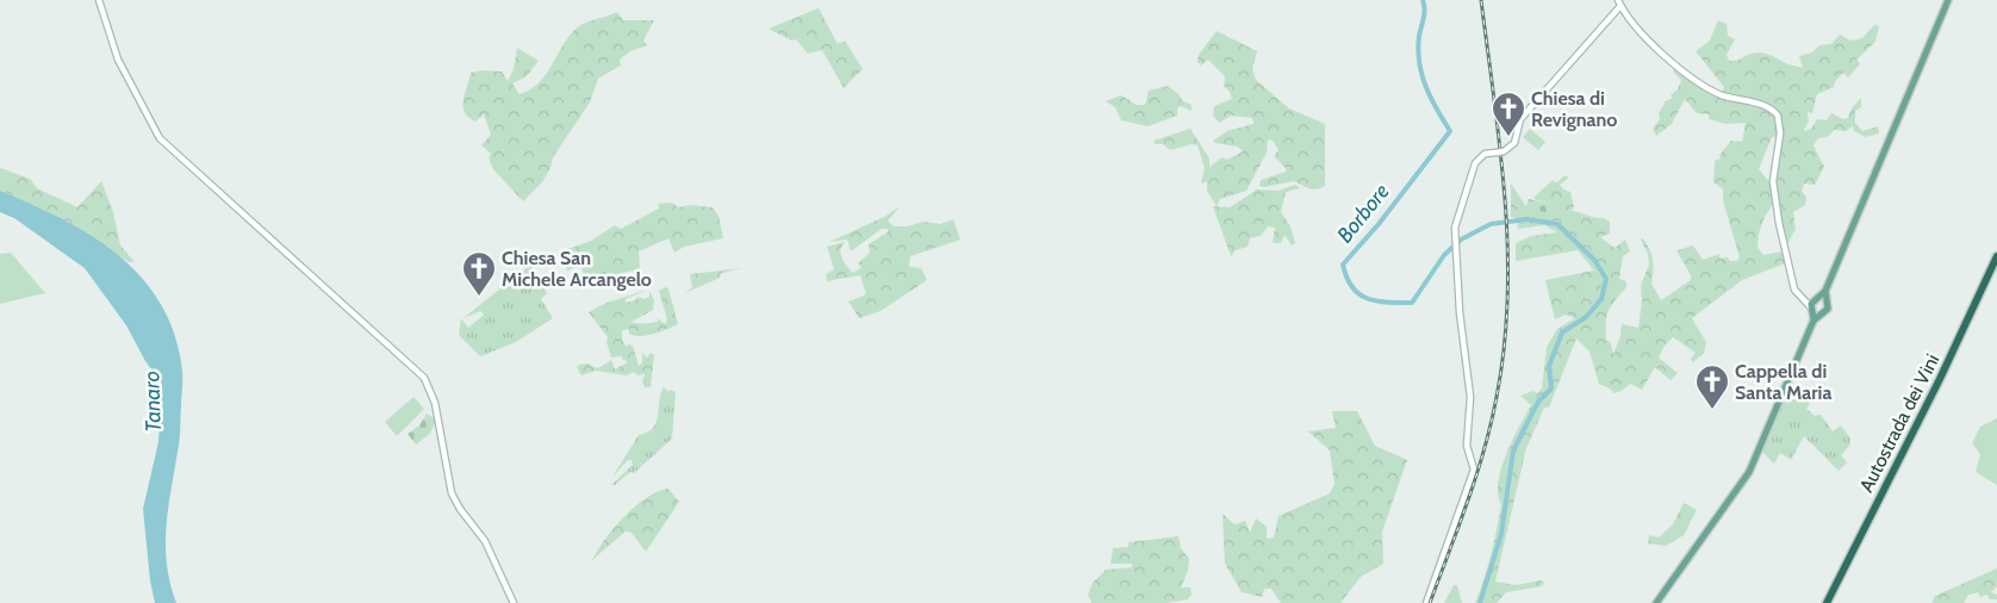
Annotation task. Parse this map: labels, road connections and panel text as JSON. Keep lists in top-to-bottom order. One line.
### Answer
{"streets":{"highway":["Autostrada dei Vini"]},"water":["Borbore","Tanaro"],"places":{"church":["Chiesa di Revignano","Chiesa San Michele Arcangelo","Cappella di Santa Maria"]}}
